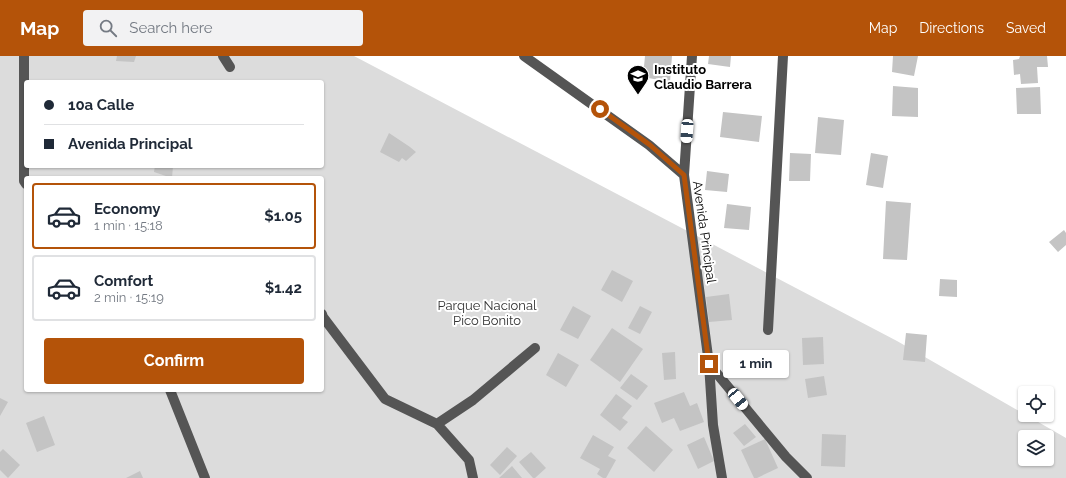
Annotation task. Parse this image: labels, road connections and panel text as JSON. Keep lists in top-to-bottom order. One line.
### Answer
{"streets":{"street":["Avenida Principal"]},"parks":["Parque Nacional Pico Bonito"],"places":{"school or university":["Instituto Claudio Barrera"]},"page":{"header":"Map","search":"Search here","nav":["Map","Directions","Saved"],"banner":["10a Calle","Avenida Principal"],"list":[{"name":"Economy","note":"1 min · 15:18","value":"$1.05"},{"name":"Comfort","note":"2 min · 15:19","value":"$1.42"}],"buttons":"Confirm","bubble":"1 min"}}
